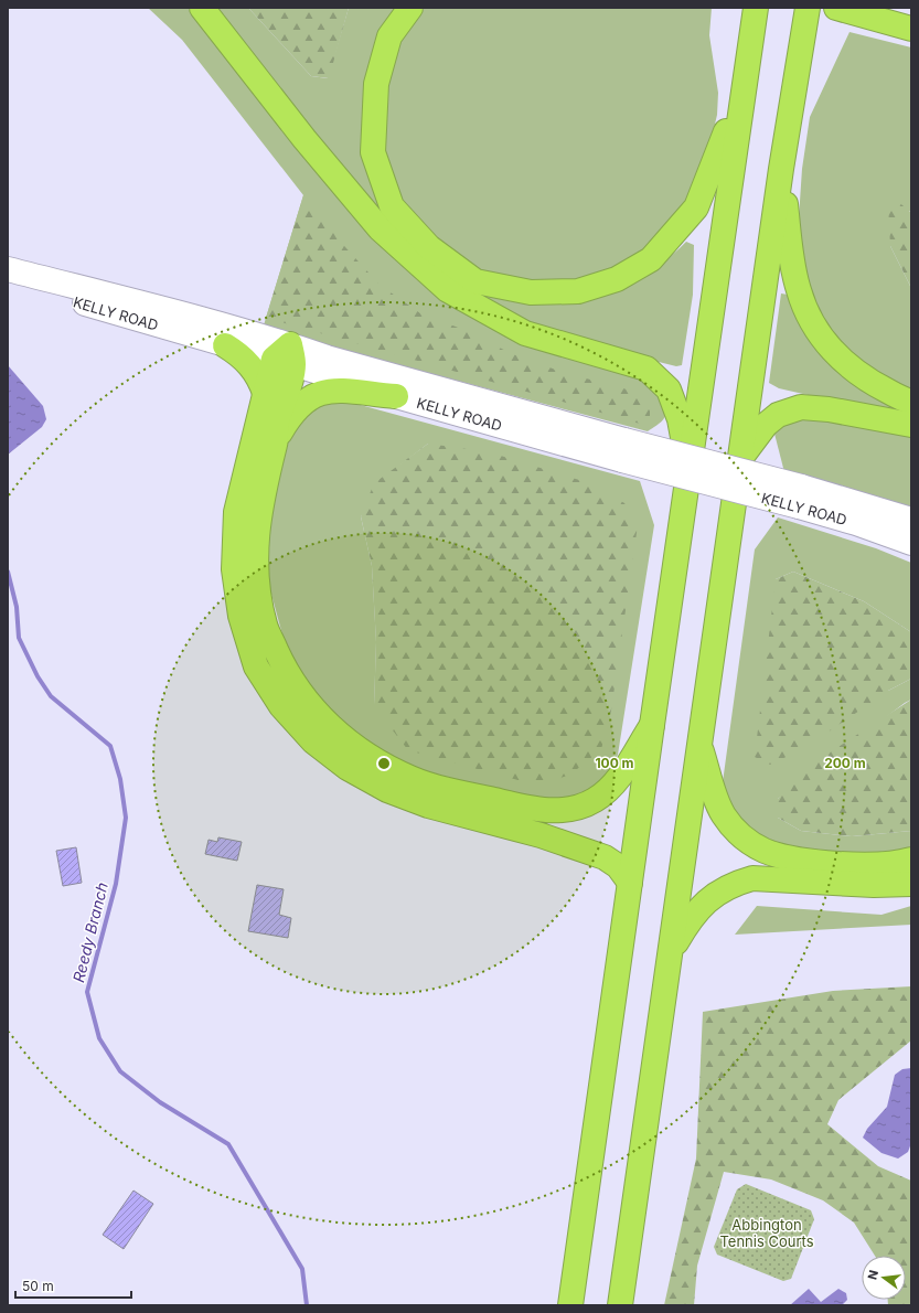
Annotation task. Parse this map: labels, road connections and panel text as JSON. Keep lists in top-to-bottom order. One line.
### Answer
{"streets":{"main road":["KELLY ROAD"]},"water":["Reedy Branch"],"parks":["Abbington Tennis Courts"],"scale_bar":"50 m","north":"left","rings":["100 m","200 m"]}
